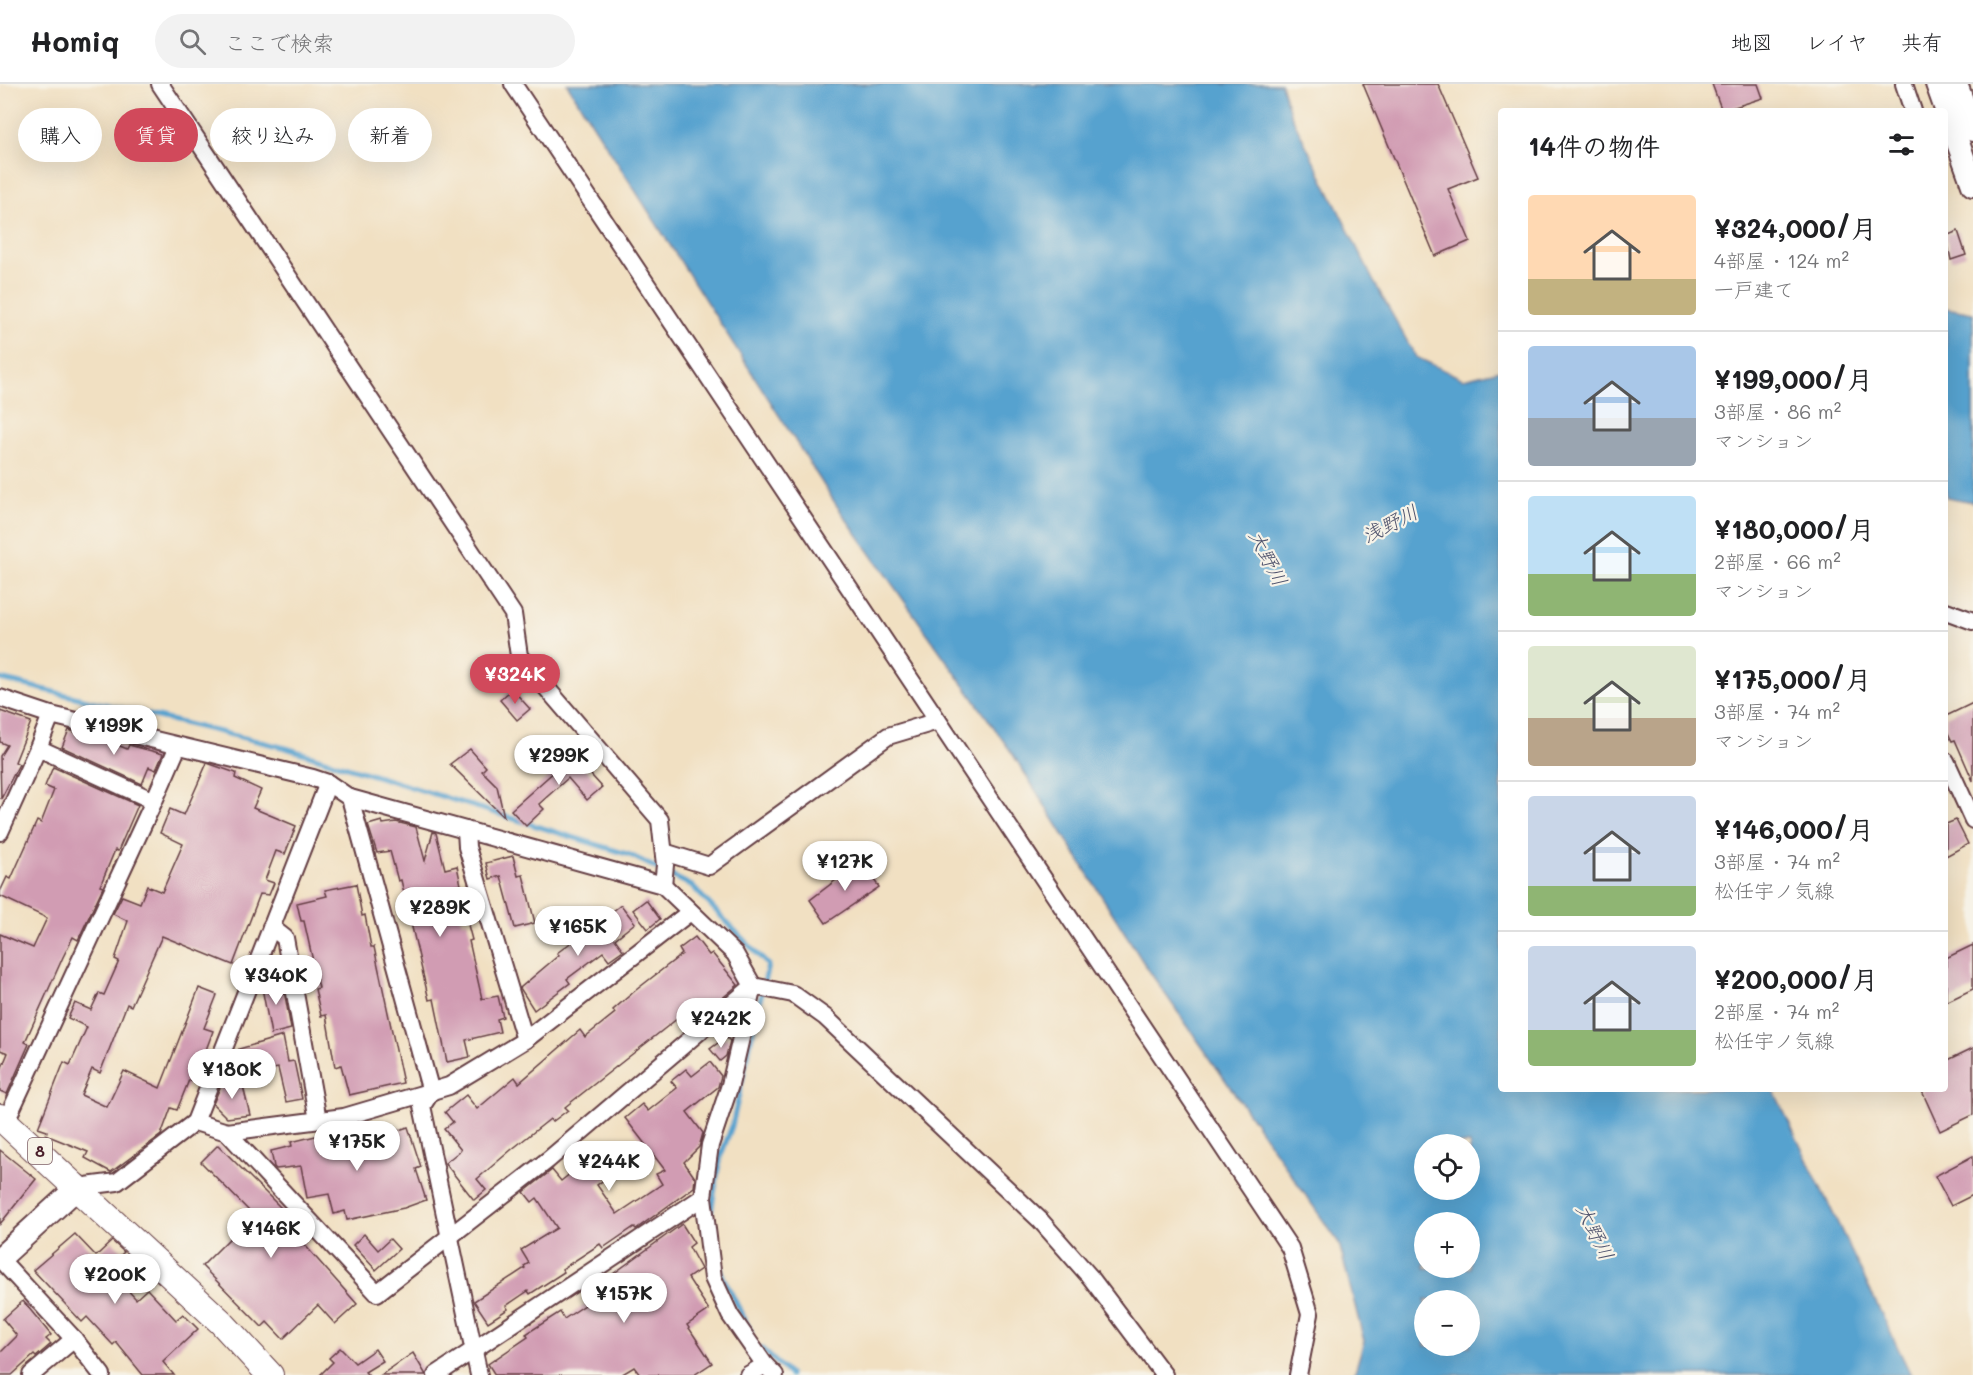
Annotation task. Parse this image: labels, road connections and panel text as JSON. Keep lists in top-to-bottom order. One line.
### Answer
{"streets":{"main road":["8"]},"water":["浅野川","大野川"],"page":{"header":"Homiq","search":"ここで検索","nav":["地図","レイヤ","共有"],"chip":["購入","賃貸","絞り込み","新着"],"heading":"14件の物件","list":[{"name":"¥324,000/月","note":"4部屋 · 124 m² · 一戸建て"},{"name":"¥199,000/月","note":"3部屋 · 86 m² · マンション"},{"name":"¥180,000/月","note":"2部屋 · 66 m² · マンション"},{"name":"¥175,000/月","note":"3部屋 · 74 m² · マンション"},{"name":"¥146,000/月","note":"3部屋 · 74 m² · 松任宇ノ気線"},{"name":"¥200,000/月","note":"2部屋 · 74 m² · 松任宇ノ気線"}],"price":["¥324K","¥199K","¥299K","¥127K","¥289K","¥165K","¥340K","¥242K","¥180K","¥175K","¥244K","¥146K","¥200K","¥157K"],"map_buttons":["+","−"]}}
